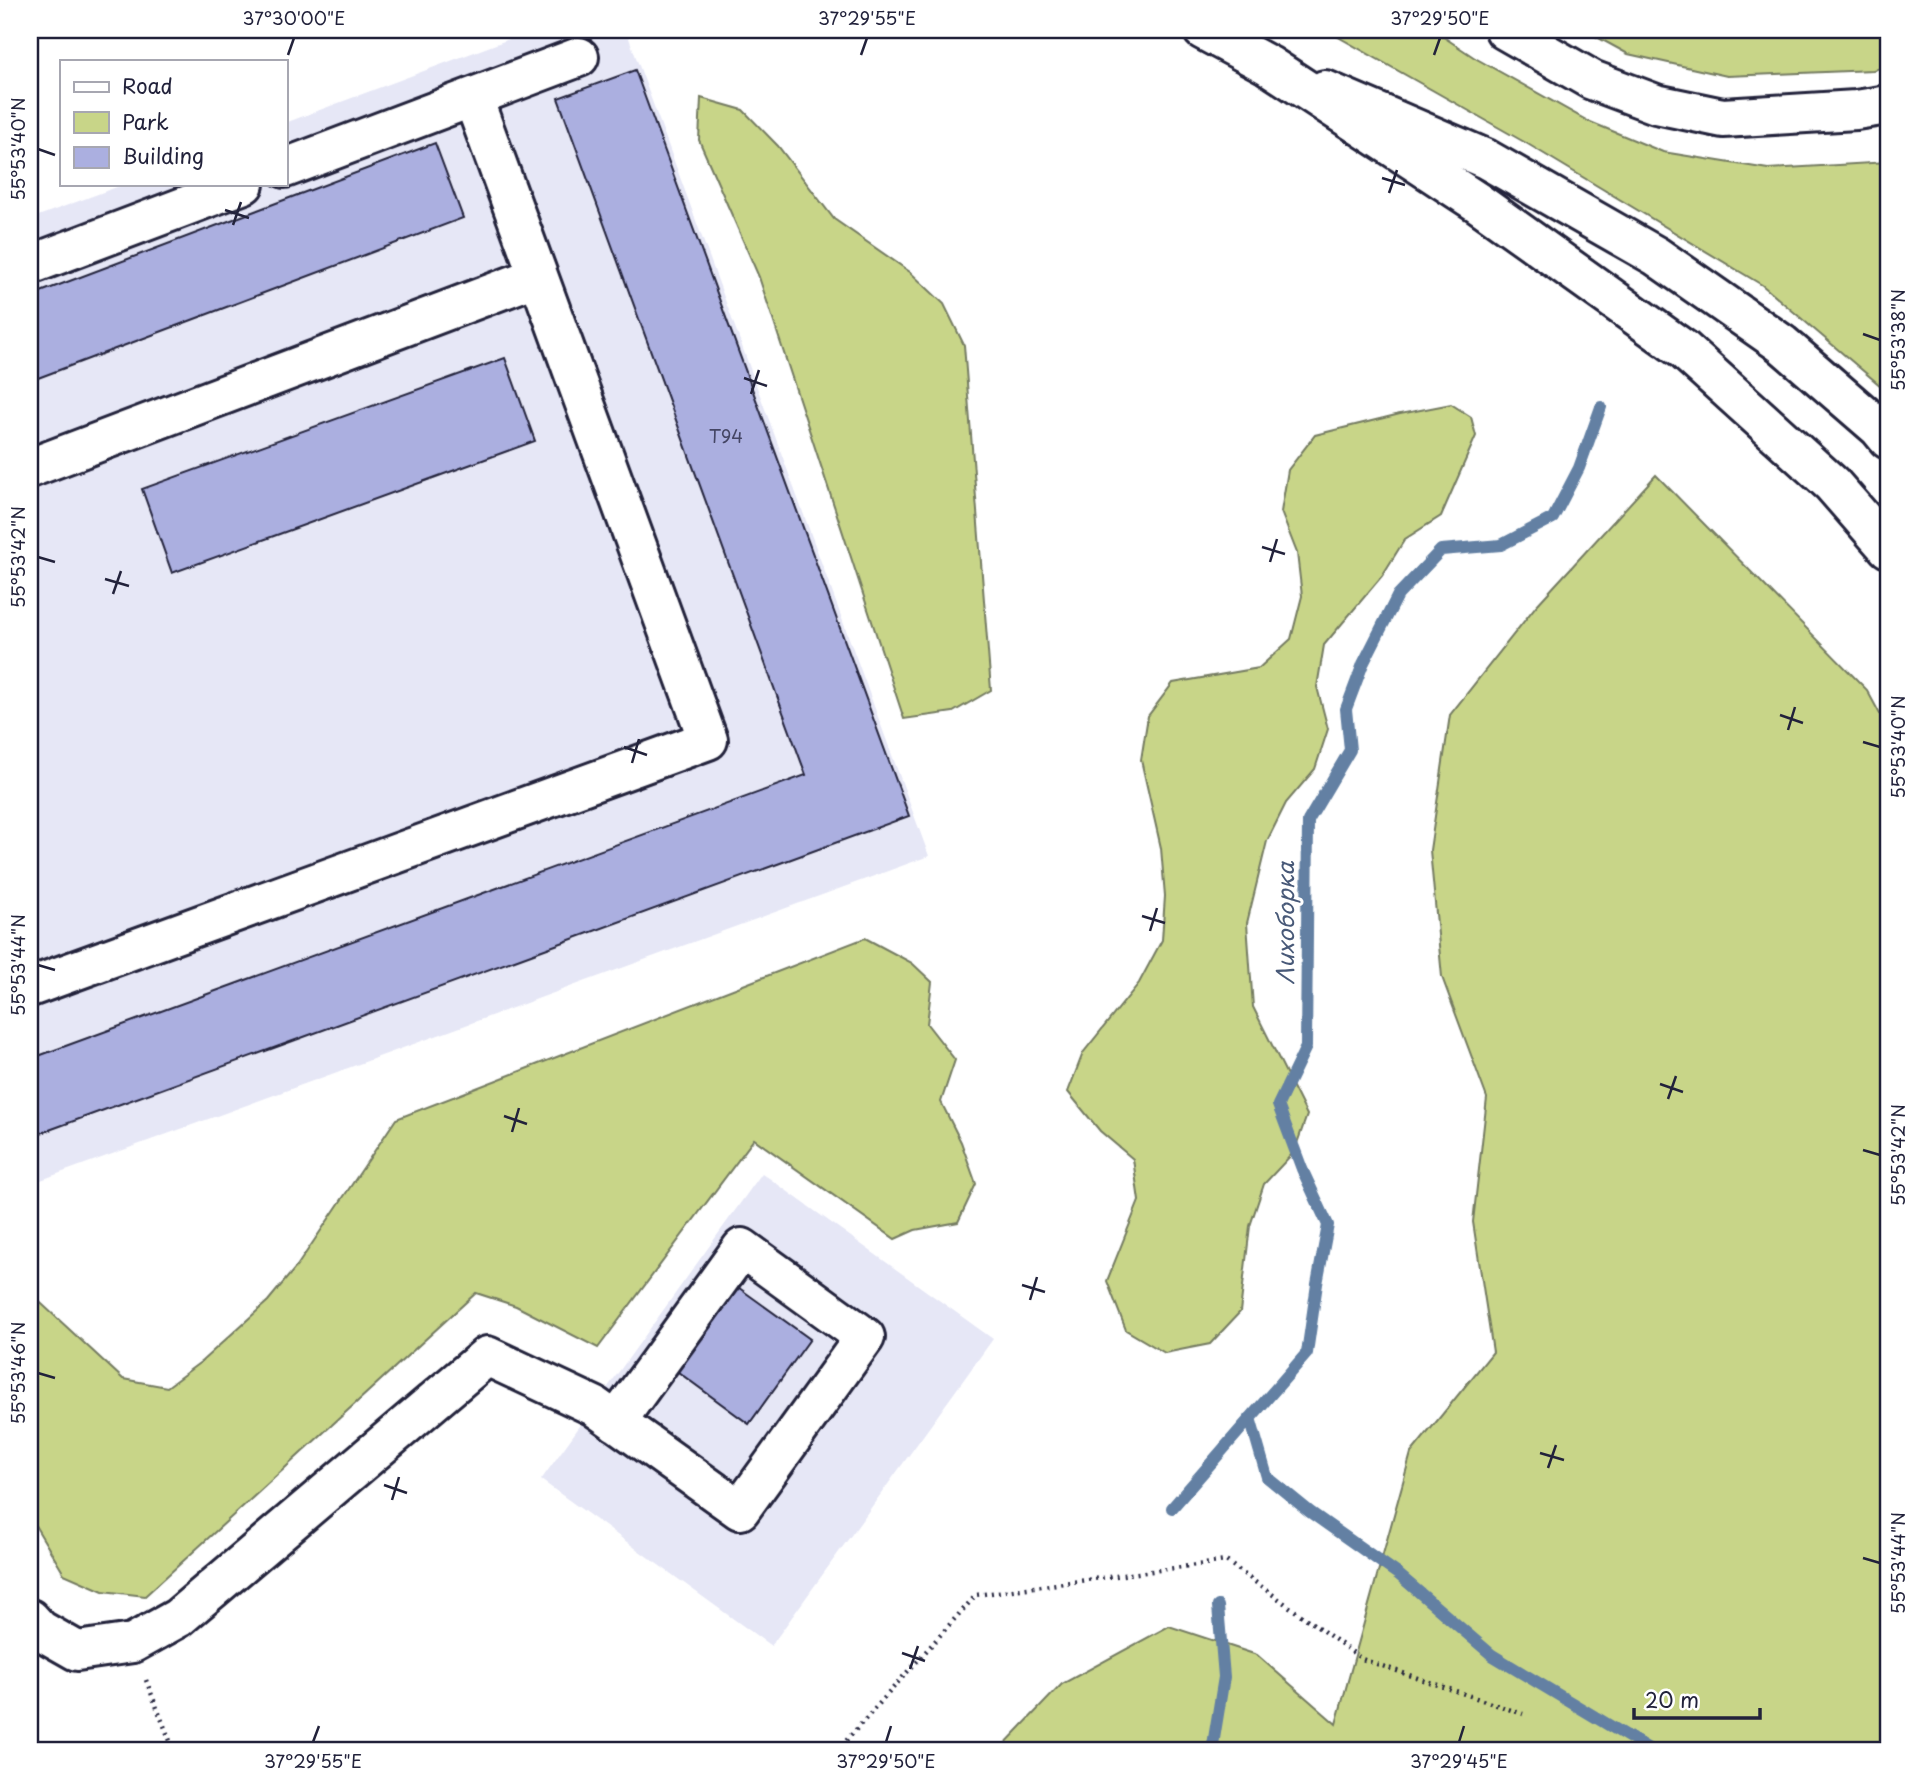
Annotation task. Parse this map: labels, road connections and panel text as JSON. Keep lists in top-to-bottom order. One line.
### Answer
{"water":["Лихоборка"],"house_numbers":["Т94"],"legend":["Road","Park","Building"],"scale_bar":"20 m","coordinates":["37°30'00\"E","37°29'55\"E","37°29'50\"E","55°53'40\"N","55°53'38\"N","55°53'42\"N","55°53'44\"N","55°53'46\"N","37°29'45\"E"]}
